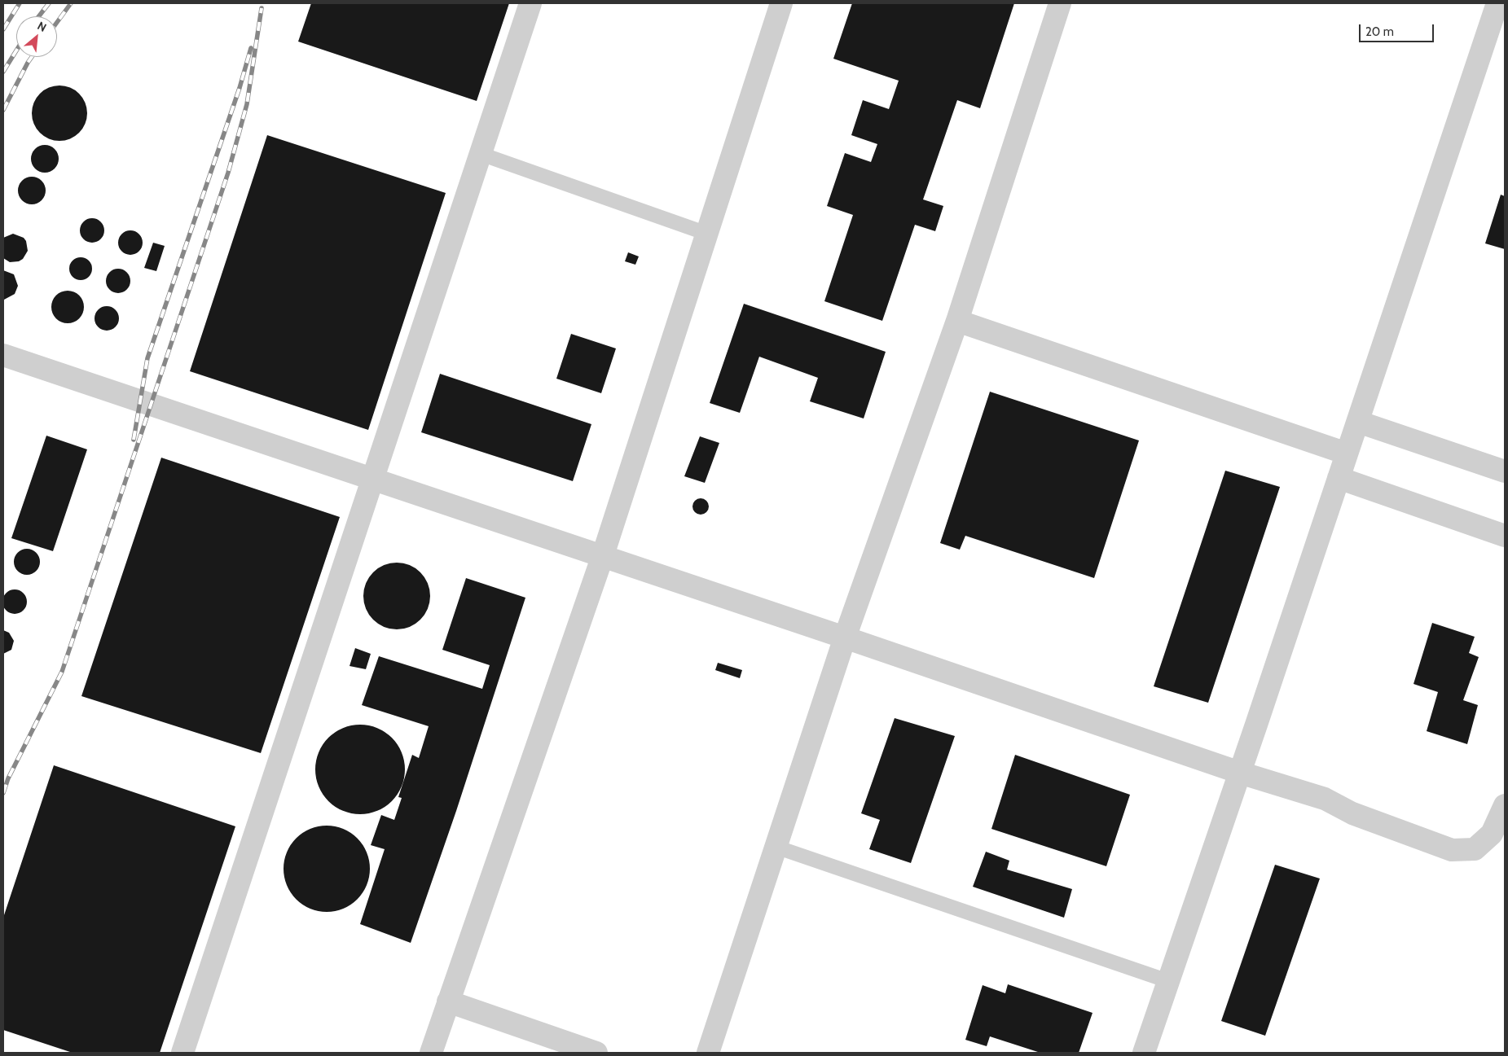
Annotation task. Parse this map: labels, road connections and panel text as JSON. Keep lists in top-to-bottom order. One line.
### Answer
{"scale_bar":"20 m","north":"top right"}
